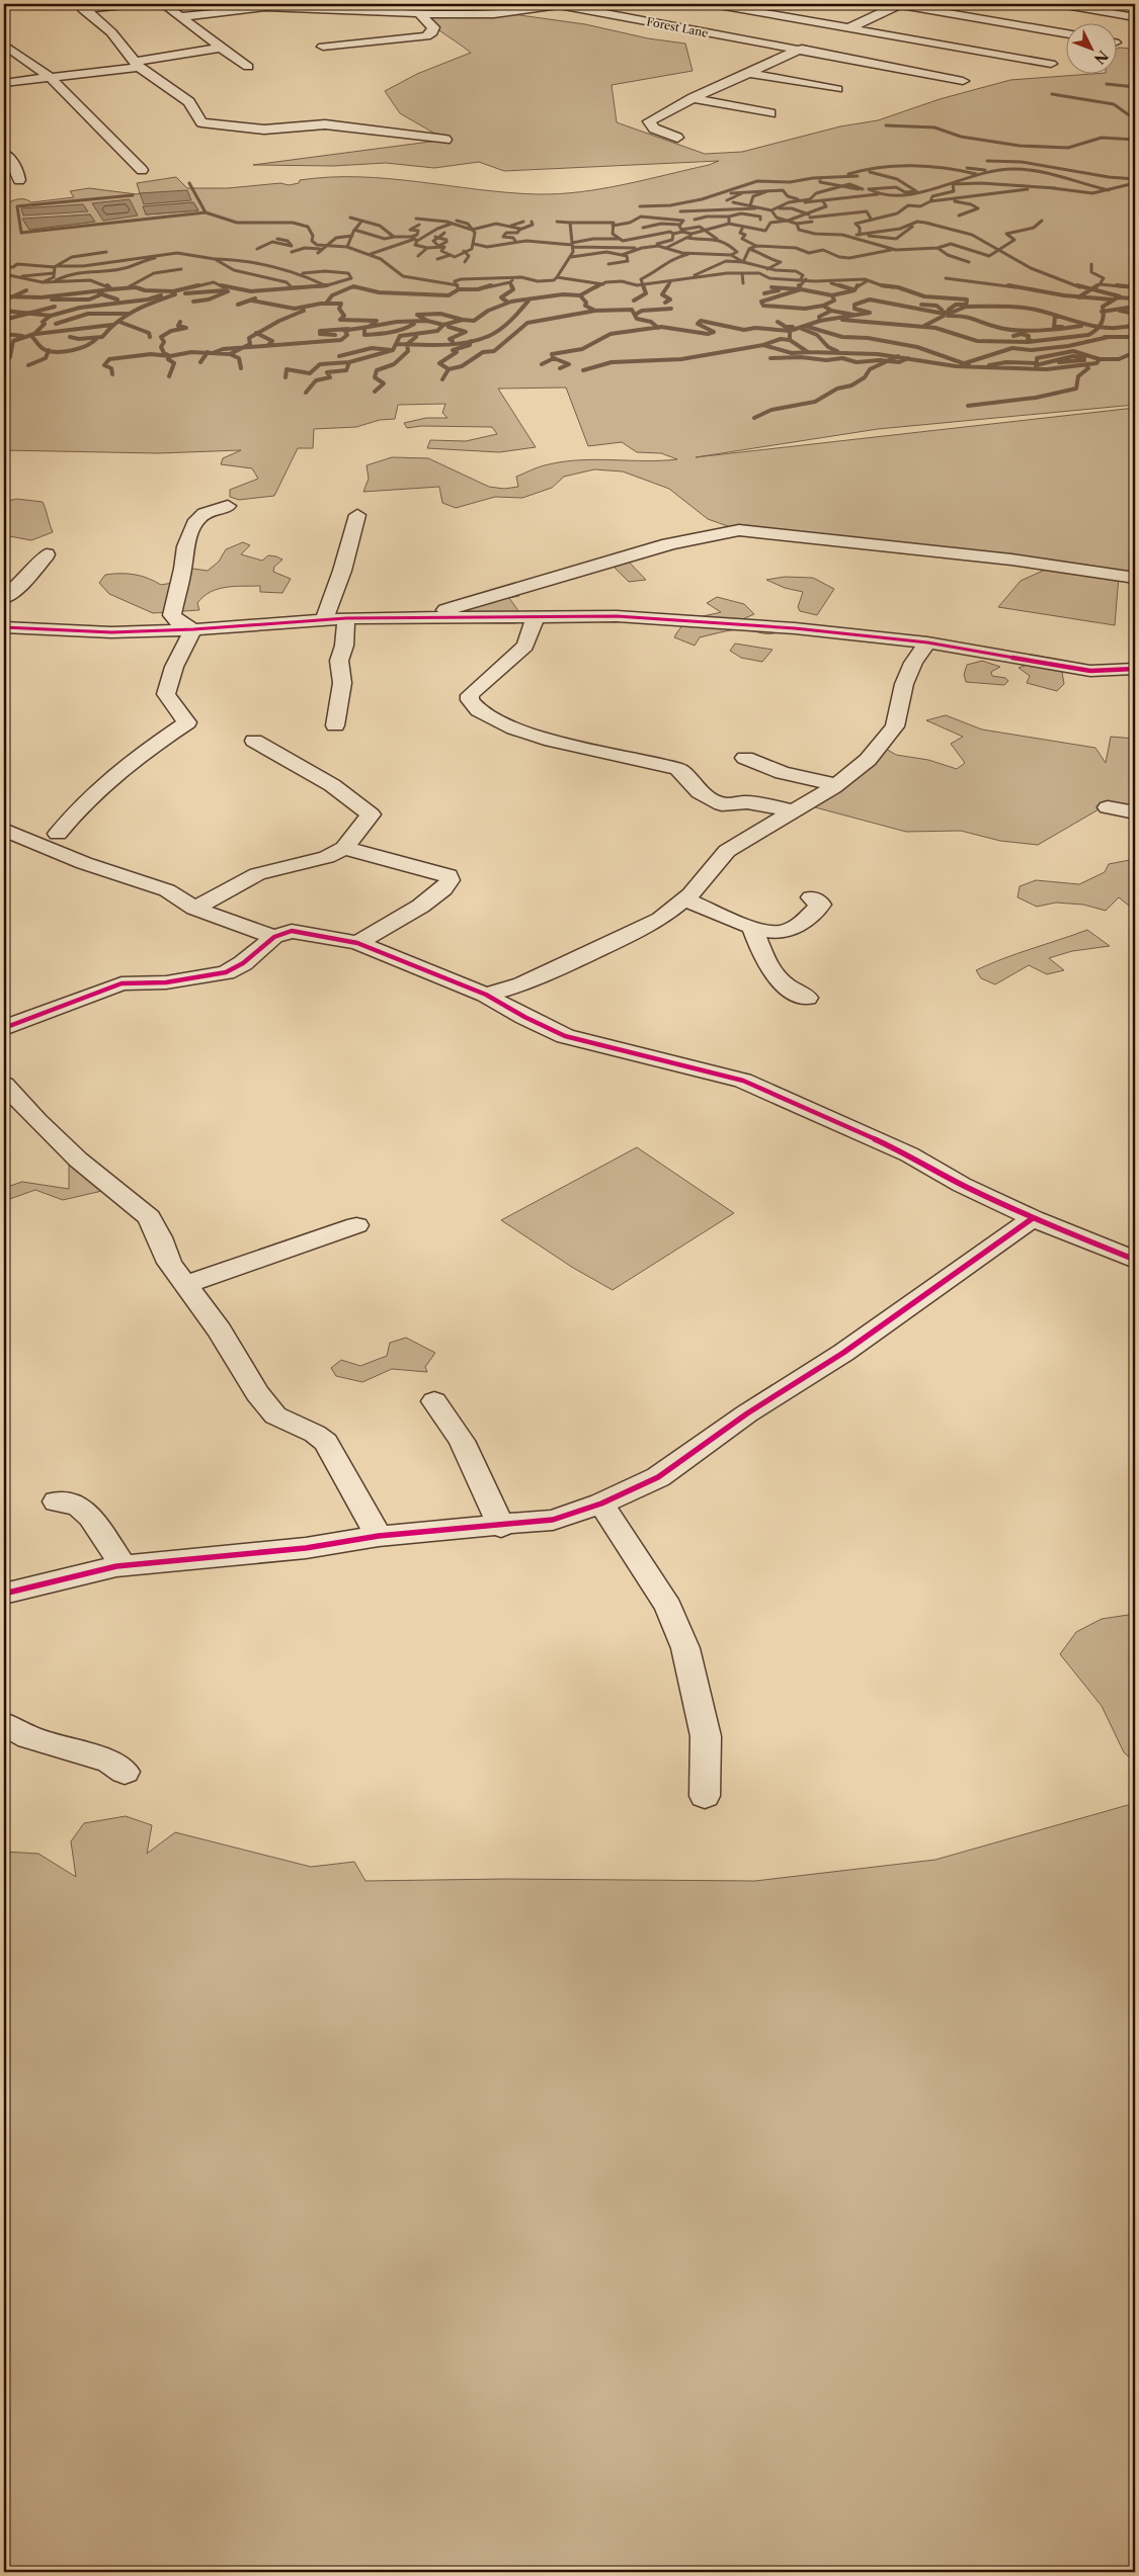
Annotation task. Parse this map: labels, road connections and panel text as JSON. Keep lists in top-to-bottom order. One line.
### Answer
{"streets":{"street":["Forest Lane"]},"north":"bottom right"}
